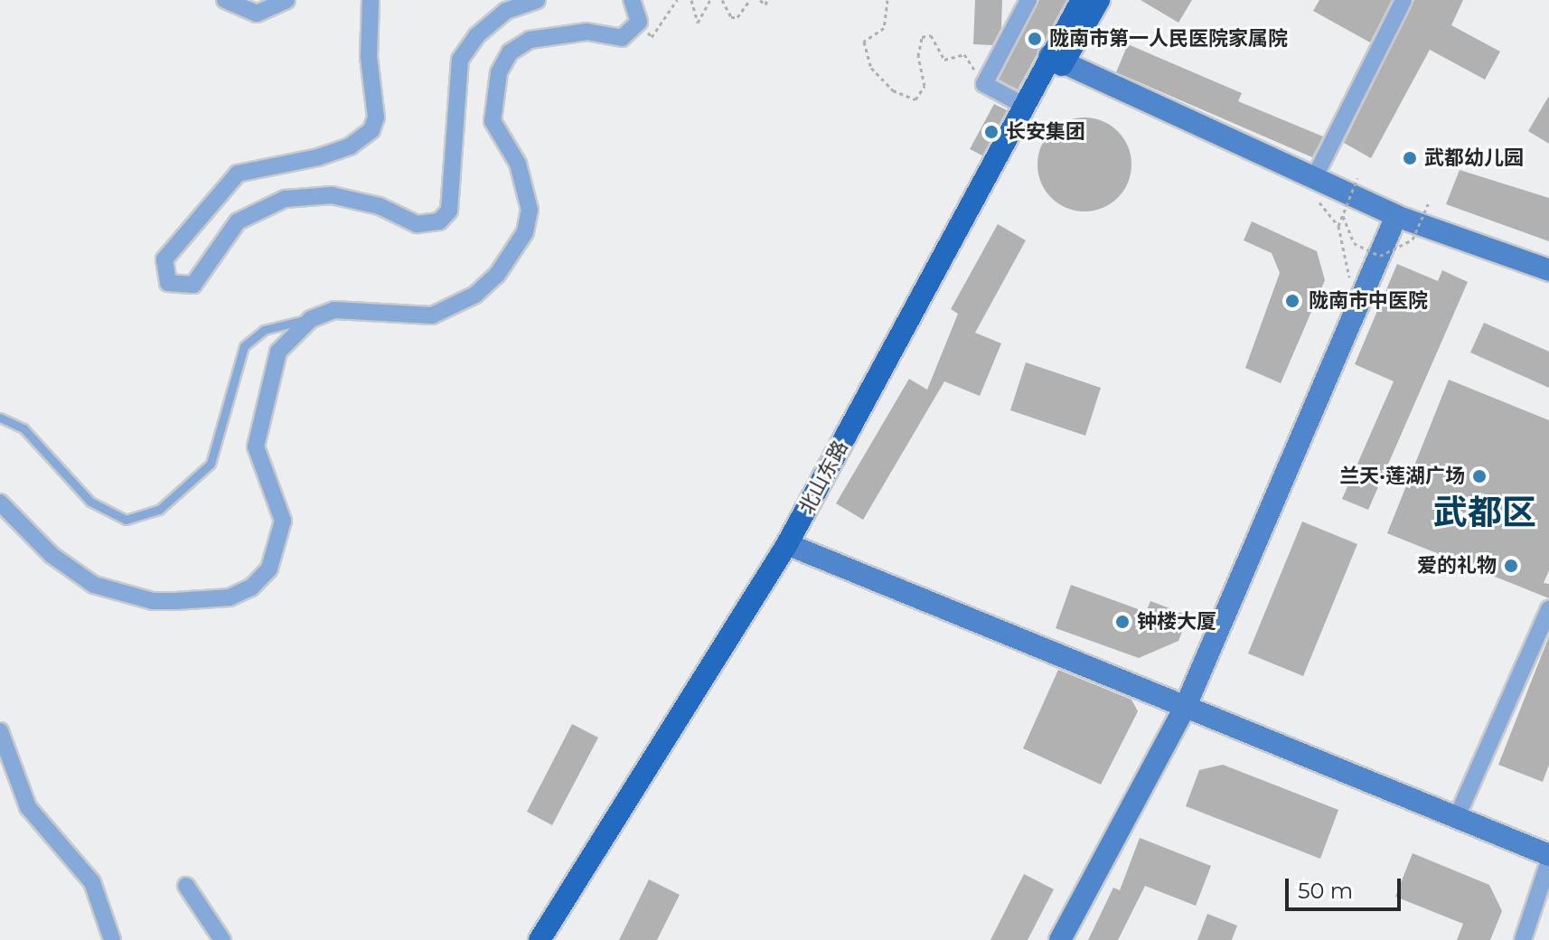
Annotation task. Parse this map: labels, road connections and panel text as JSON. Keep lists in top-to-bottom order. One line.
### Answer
{"streets":{"main road":["北山东路"]},"districts":["武都区"],"places":["陇南市第一人民医院家属院","长安集团","武都幼儿园","陇南市中医院","兰天·莲湖广场","爱的礼物","钟楼大厦"],"scale_bar":"50 m"}
